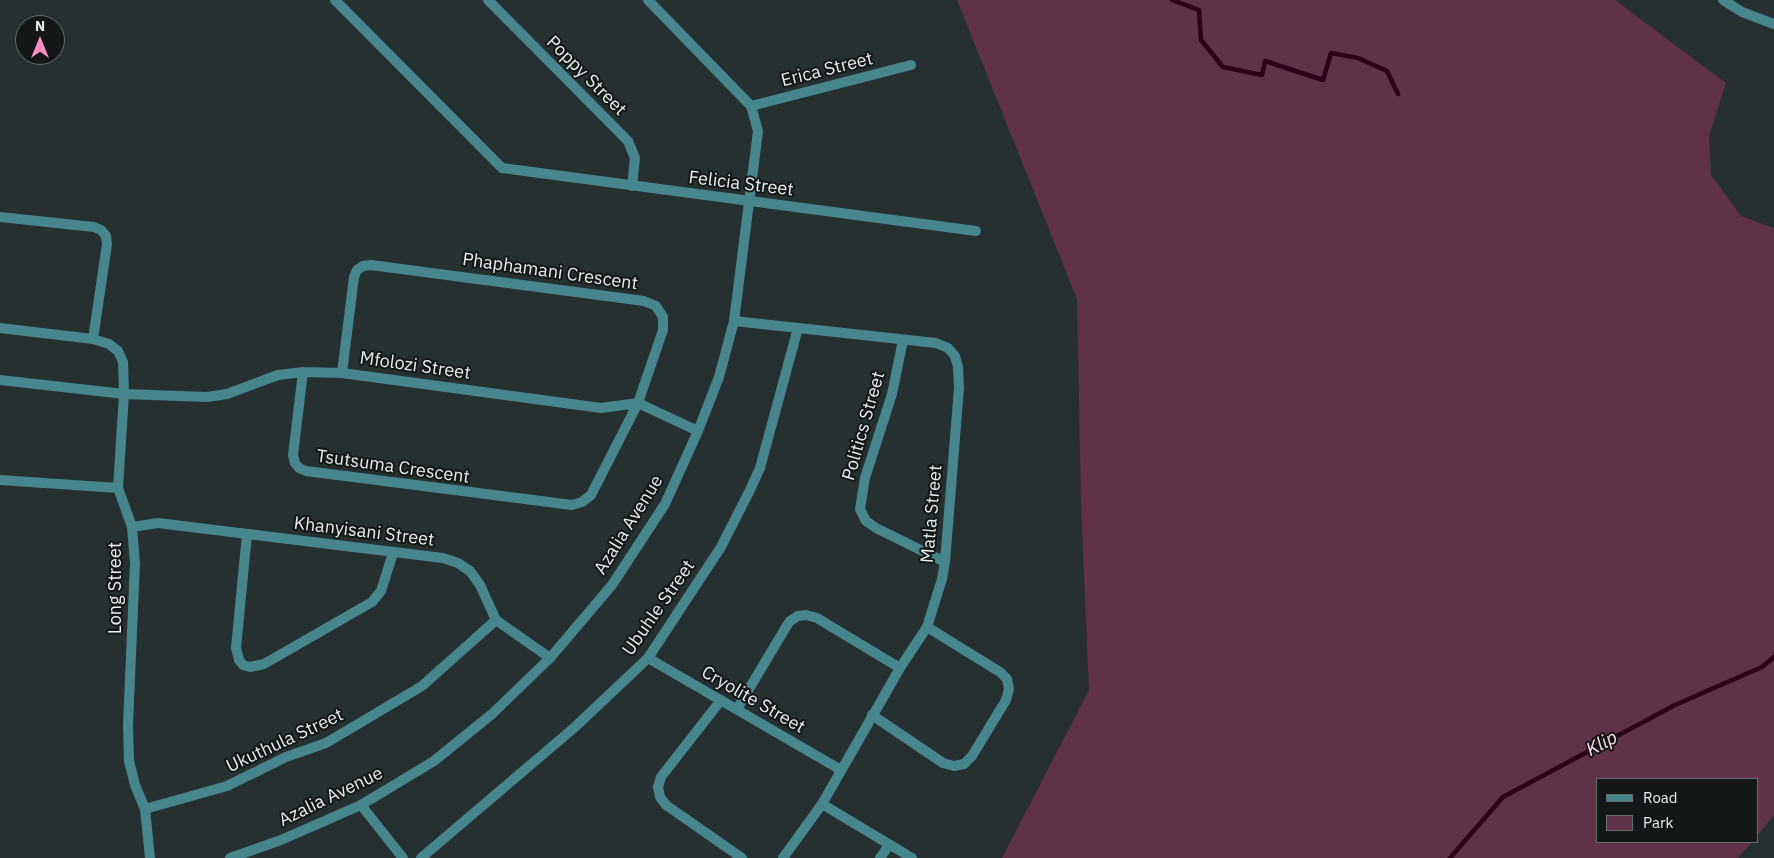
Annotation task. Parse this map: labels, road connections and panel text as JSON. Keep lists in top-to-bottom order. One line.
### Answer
{"streets":{"street":["Erica Street","Poppy Street","Felicia Street","Phaphamani Crescent","Mfolozi Street","Politics Street","Tsutsuma Crescent","Matla Street","Azalia Avenue","Khanyisani Street","Long Street","Ubuhle Street","Cryolite Street","Ukuthula Street"]},"crossings":[["Erica Street","Azalia Avenue"],["Poppy Street","Felicia Street"],["Felicia Street","Azalia Avenue"],["Phaphamani Crescent","Mfolozi Street"],["Phaphamani Crescent","Tsutsuma Crescent"],["Mfolozi Street","Tsutsuma Crescent"],["Mfolozi Street","Long Street"],["Politics Street","Matla Street"],["Matla Street","Azalia Avenue"],["Matla Street","Ubuhle Street"],["Matla Street","Cryolite Street"],["Khanyisani Street","Long Street"],["Khanyisani Street","Ukuthula Street"],["Long Street","Ukuthula Street"],["Ubuhle Street","Cryolite Street"]],"water":["Klip"],"legend":["Road","Park"],"north":"top"}
